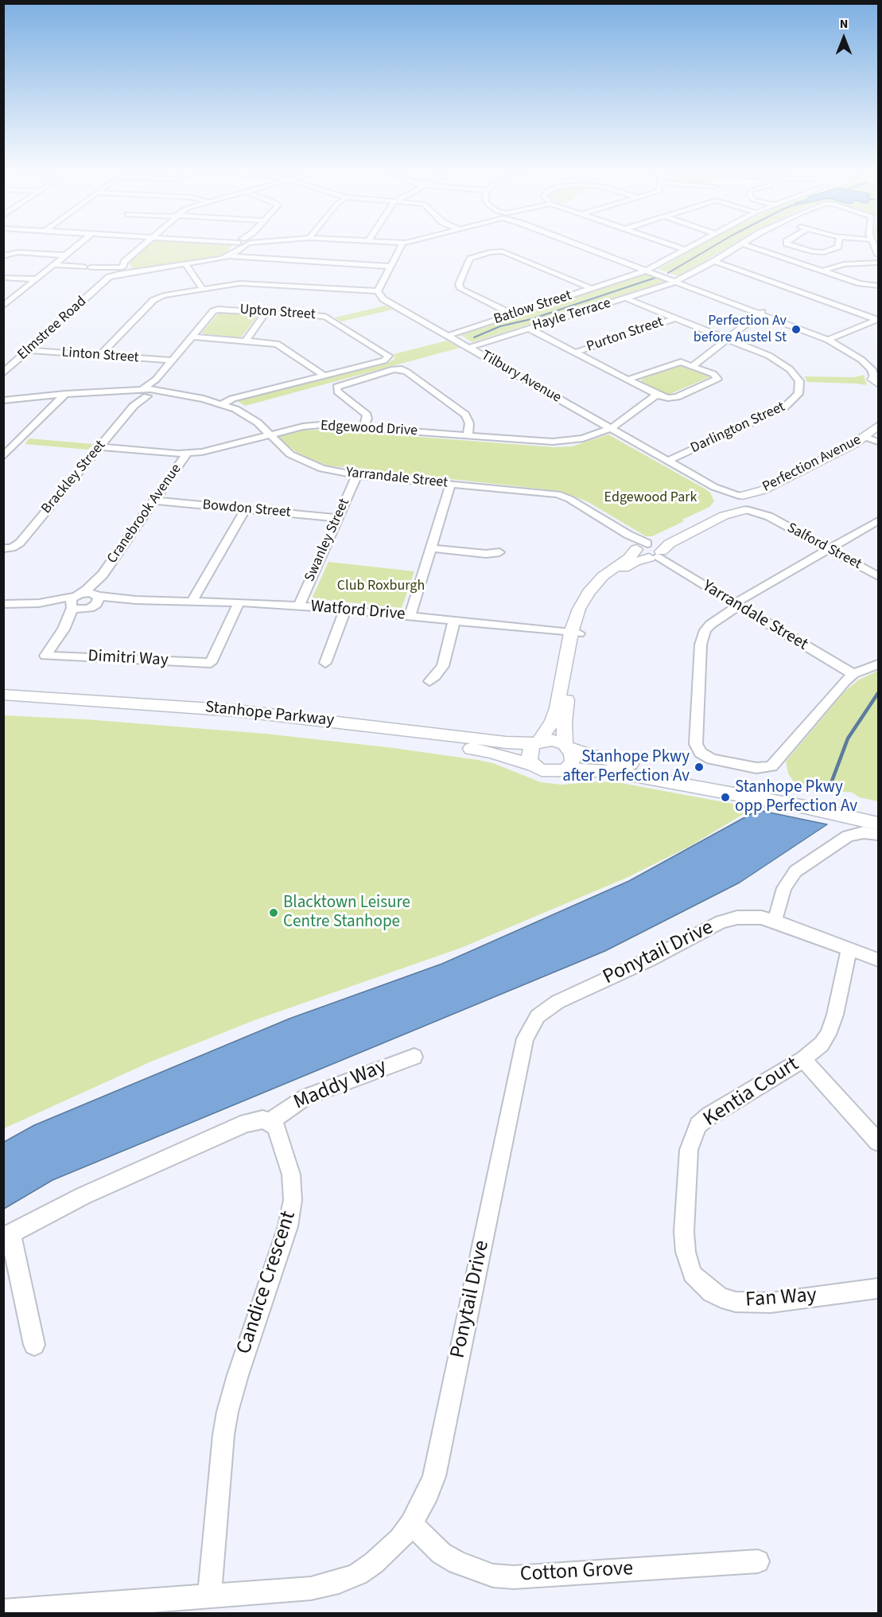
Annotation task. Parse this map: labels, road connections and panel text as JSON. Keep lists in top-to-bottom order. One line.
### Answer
{"streets":{"main road":["Perfection Avenue","Stanhope Parkway"],"street":["Batlow Street","Upton Street","Hayle Terrace","Elmstree Road","Purton Street","Linton Street","Tilbury Avenue","Darlington Street","Edgewood Drive","Brackley Street","Yarrandale Street","Bowdon Street","Cranebrook Avenue","Swanley Street","Salford Street","Watford Drive","Dimitri Way","Ponytail Drive","Maddy Way","Kentia Court","Candice Crescent","Fan Way","Cotton Grove"]},"crossings":[["Batlow Street","Tilbury Avenue"],["Upton Street","Linton Street"],["Upton Street","Brackley Street"],["Upton Street","Yarrandale Street"],["Hayle Terrace","Tilbury Avenue"],["Hayle Terrace","Darlington Street"],["Elmstree Road","Linton Street"],["Purton Street","Darlington Street"],["Tilbury Avenue","Darlington Street"],["Tilbury Avenue","Edgewood Drive"],["Tilbury Avenue","Perfection Avenue"],["Edgewood Drive","Brackley Street"],["Edgewood Drive","Yarrandale Street"],["Edgewood Drive","Cranebrook Avenue"],["Perfection Avenue","Yarrandale Street"],["Perfection Avenue","Salford Street"],["Perfection Avenue","Watford Drive"],["Perfection Avenue","Stanhope Parkway"],["Brackley Street","Yarrandale Street"],["Yarrandale Street","Swanley Street"],["Bowdon Street","Cranebrook Avenue"],["Bowdon Street","Swanley Street"],["Cranebrook Avenue","Watford Drive"],["Swanley Street","Watford Drive"],["Watford Drive","Dimitri Way"],["Ponytail Drive","Kentia Court"],["Ponytail Drive","Candice Crescent"],["Ponytail Drive","Cotton Grove"],["Maddy Way","Candice Crescent"],["Kentia Court","Fan Way"]],"parks":["Edgewood Park","Club Roxburgh"],"places":["Perfection Av before Austel St","Stanhope Pkwy after Perfection Av","Stanhope Pkwy opp Perfection Av","Blacktown Leisure Centre Stanhope"],"north":"top"}
